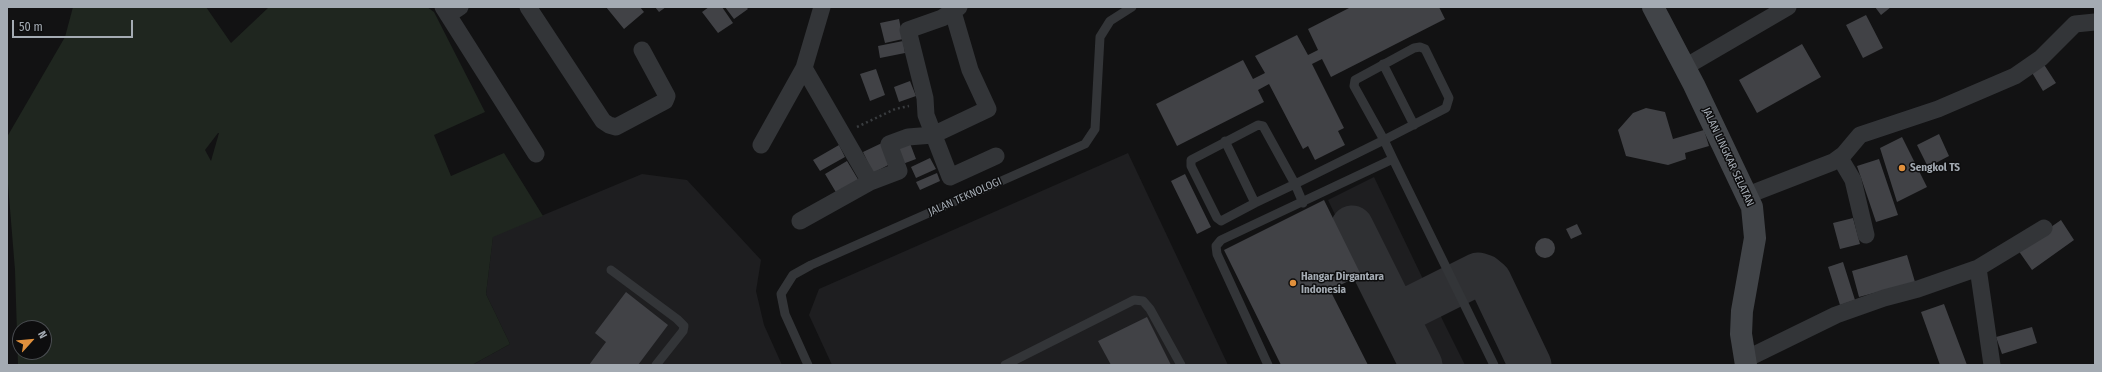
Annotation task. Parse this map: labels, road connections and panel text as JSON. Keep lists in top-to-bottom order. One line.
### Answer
{"streets":{"main road":["JALAN LINGKAR SELATAN"],"lane":["JALAN TEKNOLOGI"]},"places":["Sengkol TS","Hangar Dirgantara Indonesia"],"scale_bar":"50 m","north":"top right"}
